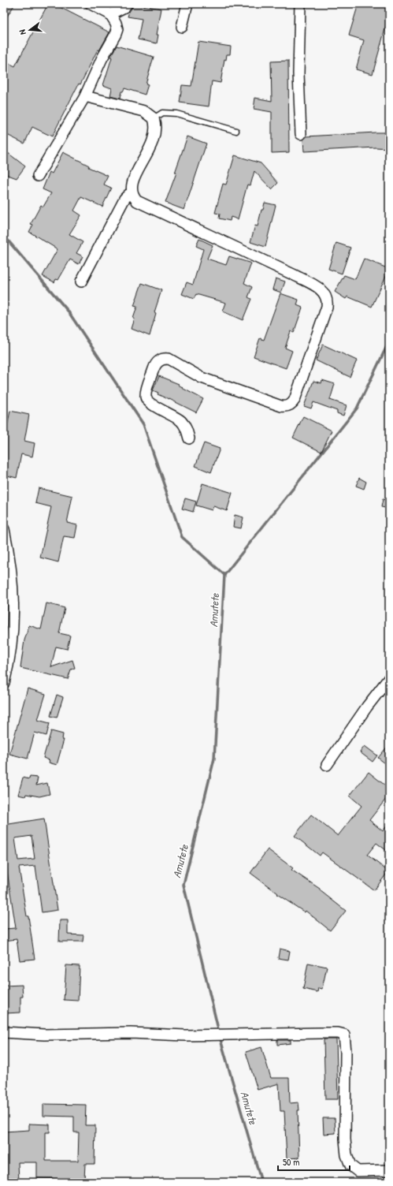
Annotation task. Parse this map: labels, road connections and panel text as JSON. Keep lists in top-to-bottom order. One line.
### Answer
{"water":["Amutete"],"scale_bar":"50 m","north":"left"}
